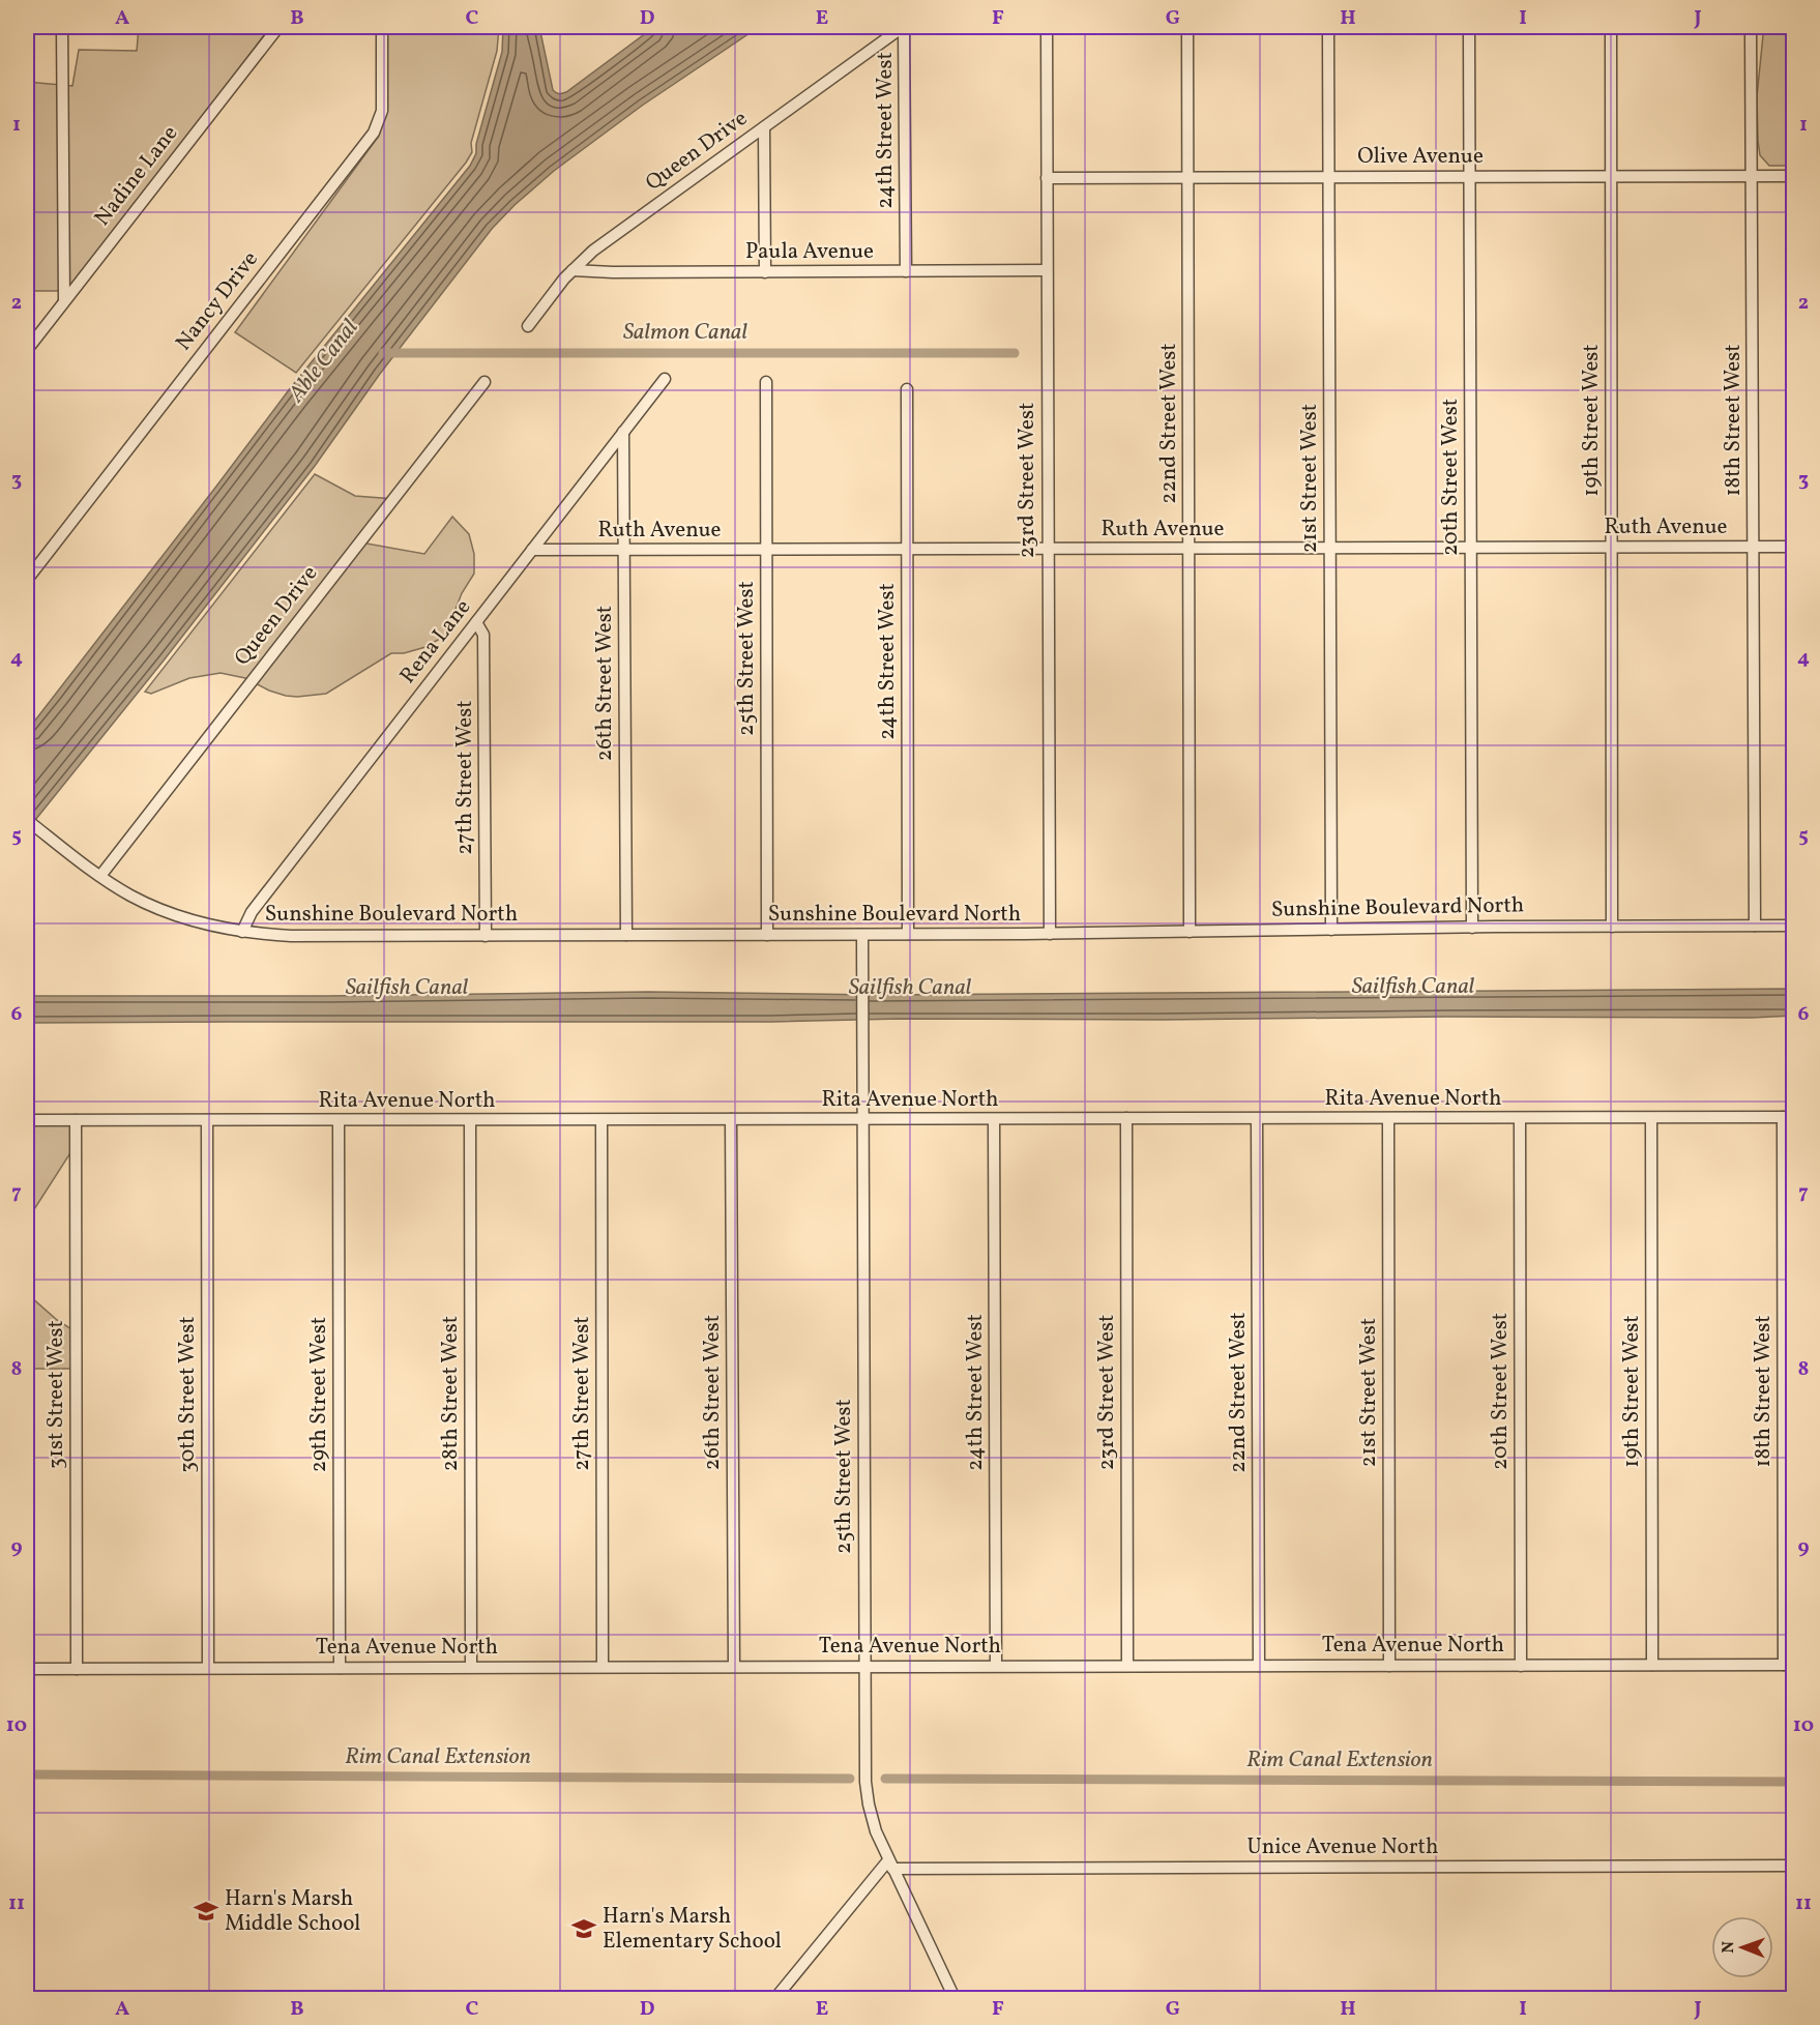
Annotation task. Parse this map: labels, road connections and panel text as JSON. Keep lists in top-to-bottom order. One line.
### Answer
{"streets":{"street":["24th Street West","Queen Drive","Olive Avenue","Nadine Lane","Paula Avenue","Nancy Drive","19th Street West","18th Street West","22nd Street West","20th Street West","21st Street West","23rd Street West","Ruth Avenue","Rena Lane","25th Street West","26th Street West","27th Street West","Sunshine Boulevard North","Rita Avenue North","28th Street West","31st Street West","30th Street West","29th Street West","Tena Avenue North","Unice Avenue North"]},"crossings":[["24th Street West","Queen Drive"],["24th Street West","Paula Avenue"],["24th Street West","Ruth Avenue"],["24th Street West","Sunshine Boulevard North"],["24th Street West","Rita Avenue North"],["24th Street West","Tena Avenue North"],["Queen Drive","Paula Avenue"],["Queen Drive","Sunshine Boulevard North"],["Olive Avenue","19th Street West"],["Olive Avenue","18th Street West"],["Olive Avenue","22nd Street West"],["Olive Avenue","20th Street West"],["Olive Avenue","21st Street West"],["Olive Avenue","23rd Street West"],["Paula Avenue","23rd Street West"],["19th Street West","Ruth Avenue"],["19th Street West","Sunshine Boulevard North"],["19th Street West","Rita Avenue North"],["19th Street West","Tena Avenue North"],["18th Street West","Ruth Avenue"],["18th Street West","Sunshine Boulevard North"],["18th Street West","Rita Avenue North"],["18th Street West","Tena Avenue North"],["22nd Street West","Ruth Avenue"],["22nd Street West","Sunshine Boulevard North"],["22nd Street West","Rita Avenue North"],["22nd Street West","Tena Avenue North"],["20th Street West","Ruth Avenue"],["20th Street West","Sunshine Boulevard North"],["20th Street West","Rita Avenue North"],["20th Street West","Tena Avenue North"],["21st Street West","Ruth Avenue"],["21st Street West","Sunshine Boulevard North"],["21st Street West","Rita Avenue North"],["21st Street West","Tena Avenue North"],["23rd Street West","Ruth Avenue"],["23rd Street West","Sunshine Boulevard North"],["23rd Street West","Rita Avenue North"],["23rd Street West","Tena Avenue North"],["Ruth Avenue","Rena Lane"],["Ruth Avenue","25th Street West"],["Ruth Avenue","26th Street West"],["Rena Lane","26th Street West"],["Rena Lane","27th Street West"],["Rena Lane","Sunshine Boulevard North"],["25th Street West","Sunshine Boulevard North"],["25th Street West","Rita Avenue North"],["25th Street West","Tena Avenue North"],["25th Street West","Unice Avenue North"],["26th Street West","Sunshine Boulevard North"],["26th Street West","Rita Avenue North"],["26th Street West","Tena Avenue North"],["27th Street West","Sunshine Boulevard North"],["27th Street West","Rita Avenue North"],["27th Street West","Tena Avenue North"],["Rita Avenue North","28th Street West"],["Rita Avenue North","31st Street West"],["Rita Avenue North","30th Street West"],["Rita Avenue North","29th Street West"],["28th Street West","Tena Avenue North"],["31st Street West","Tena Avenue North"],["30th Street West","Tena Avenue North"],["29th Street West","Tena Avenue North"]],"water":["Salmon Canal","Able Canal","Sailfish Canal","Rim Canal Extension"],"places":{"school or university":["Harn's Marsh Middle School","Harn's Marsh Elementary School"]},"north":"left","grid":{"columns":["A","B","C","D","E","F","G","H","I","J"],"rows":["1","2","3","4","5","6","7","8","9","10","11"]}}
